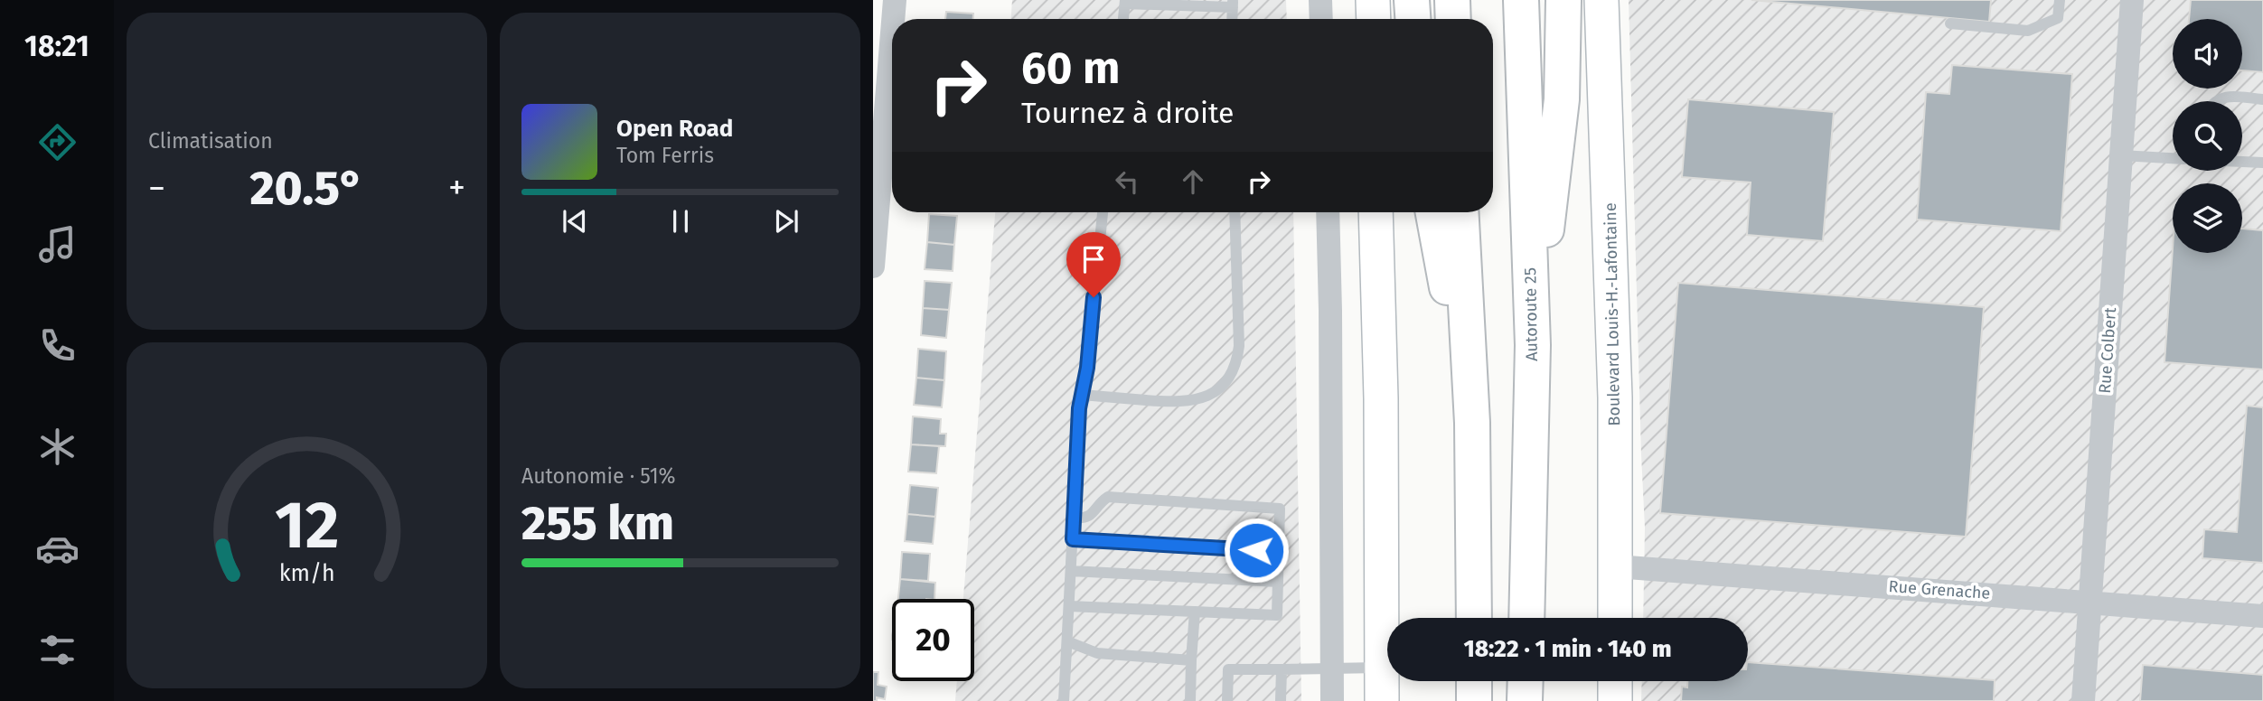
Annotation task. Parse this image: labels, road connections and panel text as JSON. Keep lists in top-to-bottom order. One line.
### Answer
{"streets":{"highway":["Autoroute 25"],"main road":["Boulevard Louis-H.-Lafontaine"],"street":["Rue Colbert","Rue Grenache"]},"crossings":[["Boulevard Louis-H.-Lafontaine","Rue Grenache"],["Rue Colbert","Rue Grenache"]],"page":{"tabs":"18:21","tile":["Climatisation",["Autonomie · 51%","255 km"]],"turn":["60 m","Tournez à droite"],"song":["Open Road","Tom Ferris"],"heat":["−","20.5°","+"],"limit":"20","trip":"18:22 · 1 min · 140 m","gauge":["12","km/h"]}}
